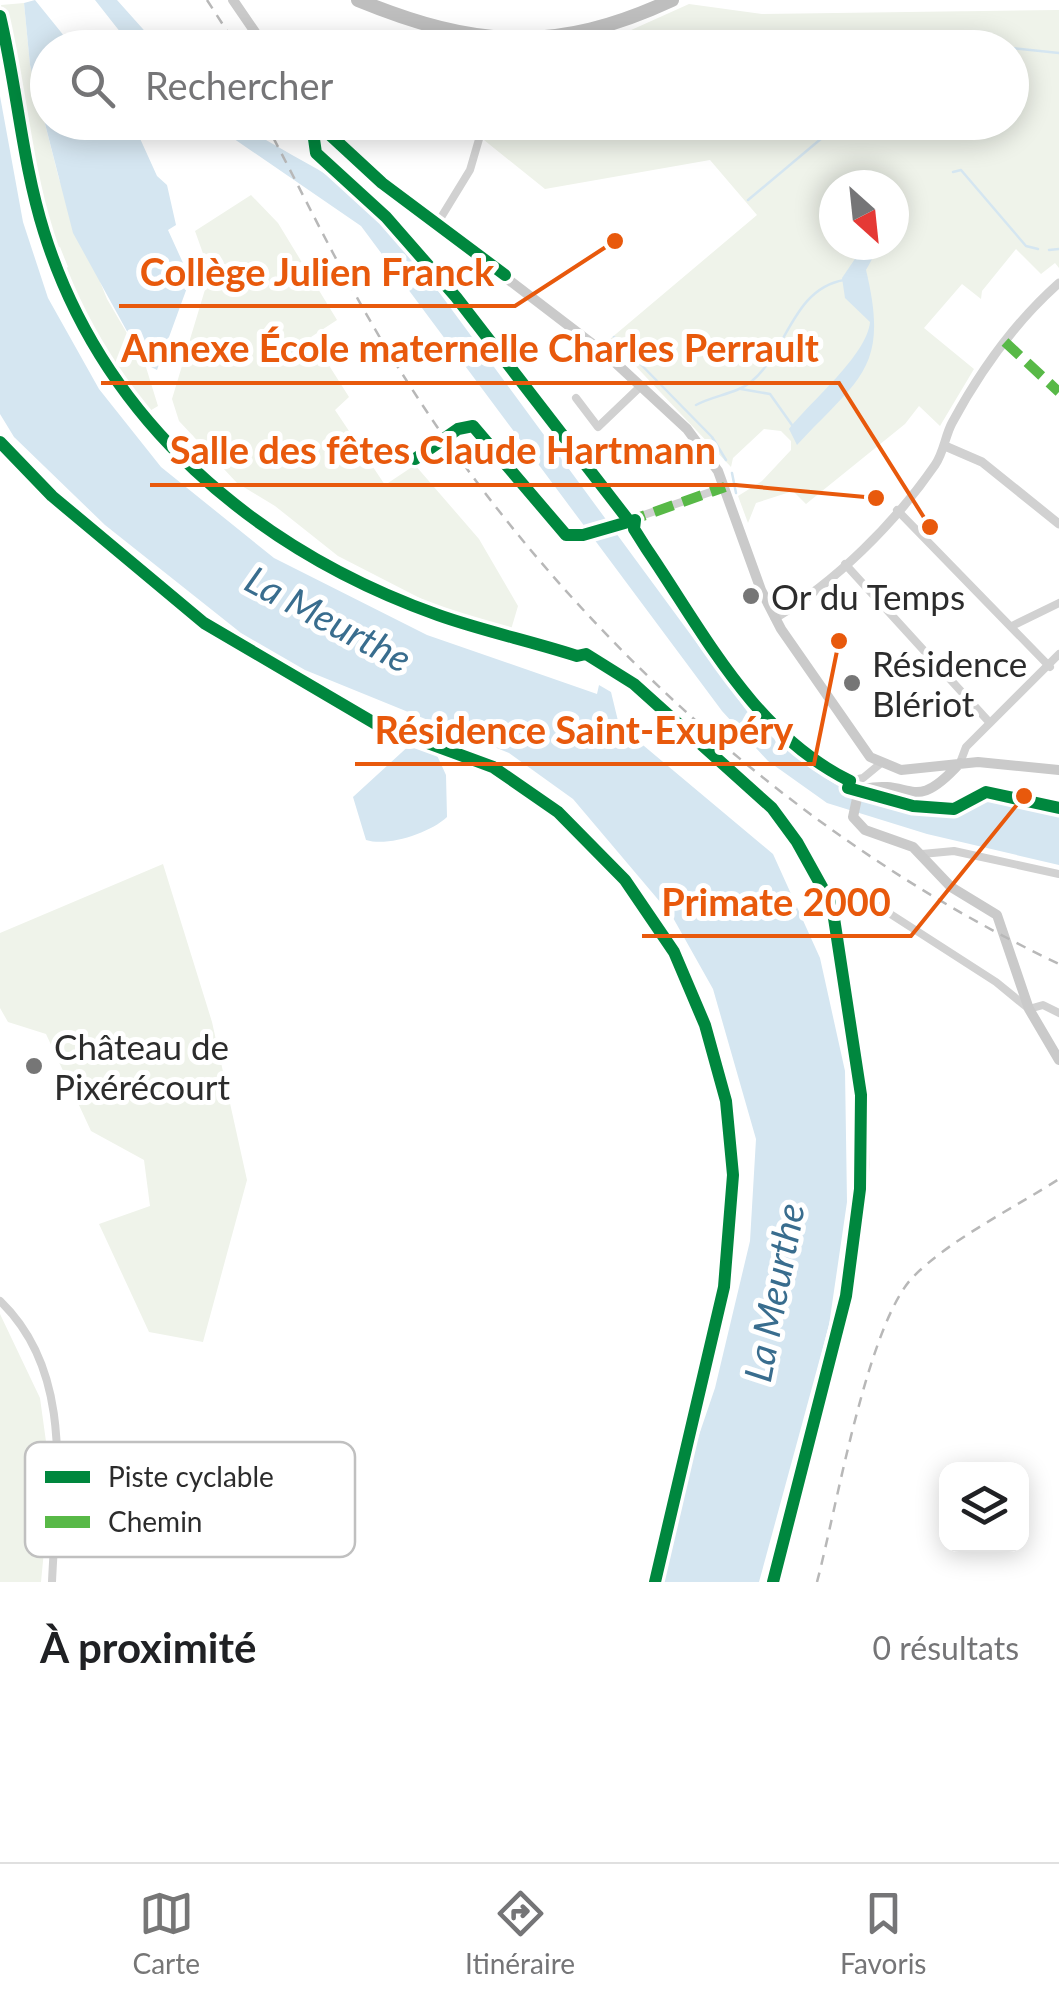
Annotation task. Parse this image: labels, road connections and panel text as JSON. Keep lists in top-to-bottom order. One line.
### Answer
{"water":["La Meurthe"],"places":["Collège Julien Franck","Salle des fêtes Claude Hartmann","Annexe École maternelle Charles Perrault","Or du Temps","Résidence Saint-Exupéry","Résidence Blériot","Primate 2000","Château de Pixérécourt"],"legend":["Piste cyclable","Chemin"],"north":"bottom right","page":{"search":"Rechercher","heading":["À proximité","0 résultats"],"nav":["Carte","Itinéraire","Favoris"]}}
